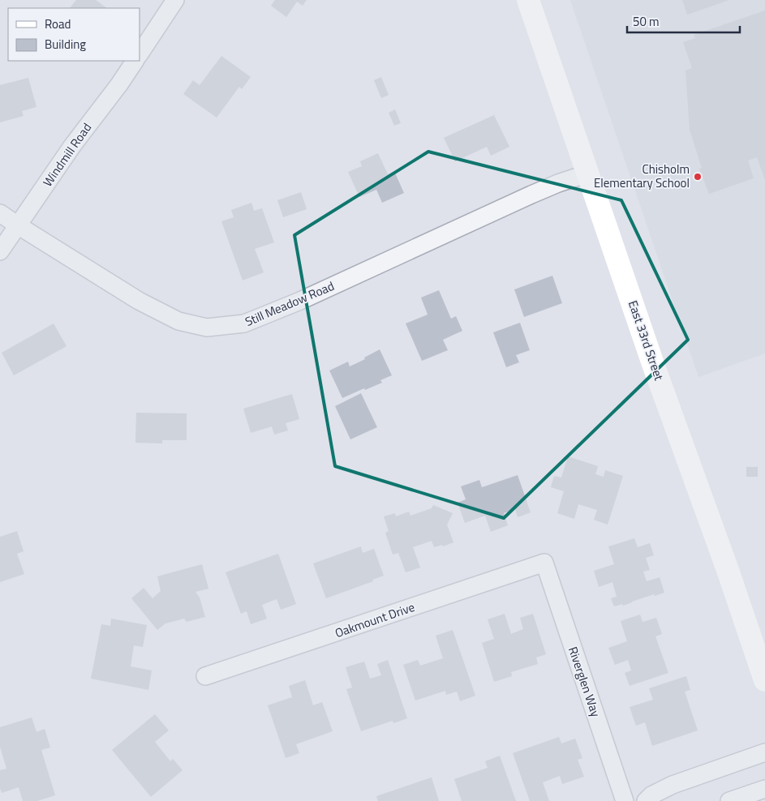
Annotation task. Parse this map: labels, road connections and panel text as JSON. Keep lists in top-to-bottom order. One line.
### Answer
{"streets":{"street":["Windmill Road","Still Meadow Road","East 33rd Street","Oakmount Drive","Riverglen Way"]},"crossings":[["Windmill Road","Still Meadow Road"],["Still Meadow Road","East 33rd Street"],["Oakmount Drive","Riverglen Way"]],"places":["Chisholm Elementary School"],"legend":["Road","Building"],"scale_bar":"50 m"}
